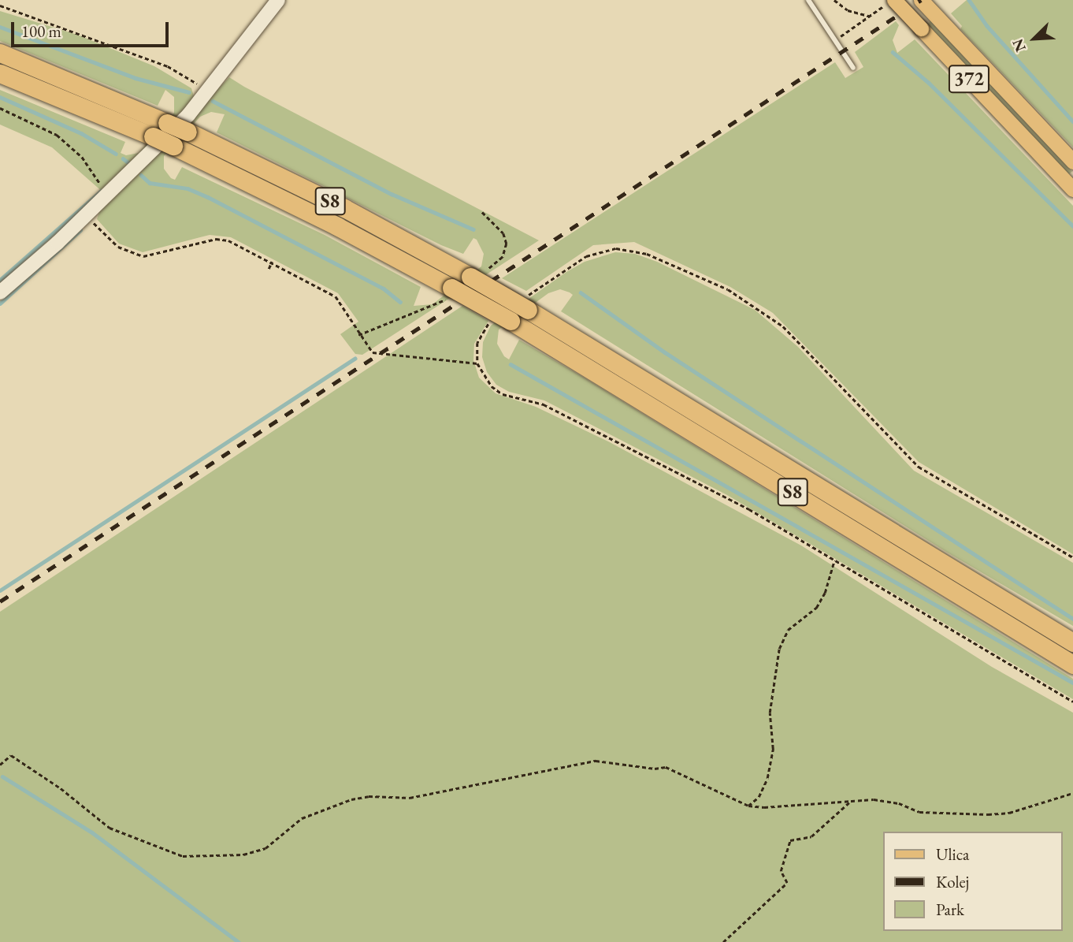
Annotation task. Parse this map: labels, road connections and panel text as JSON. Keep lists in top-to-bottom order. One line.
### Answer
{"streets":{"highway":["S8"],"main road":["372"]},"legend":["Ulica","Kolej","Park"],"scale_bar":"100 m","north":"bottom left"}
